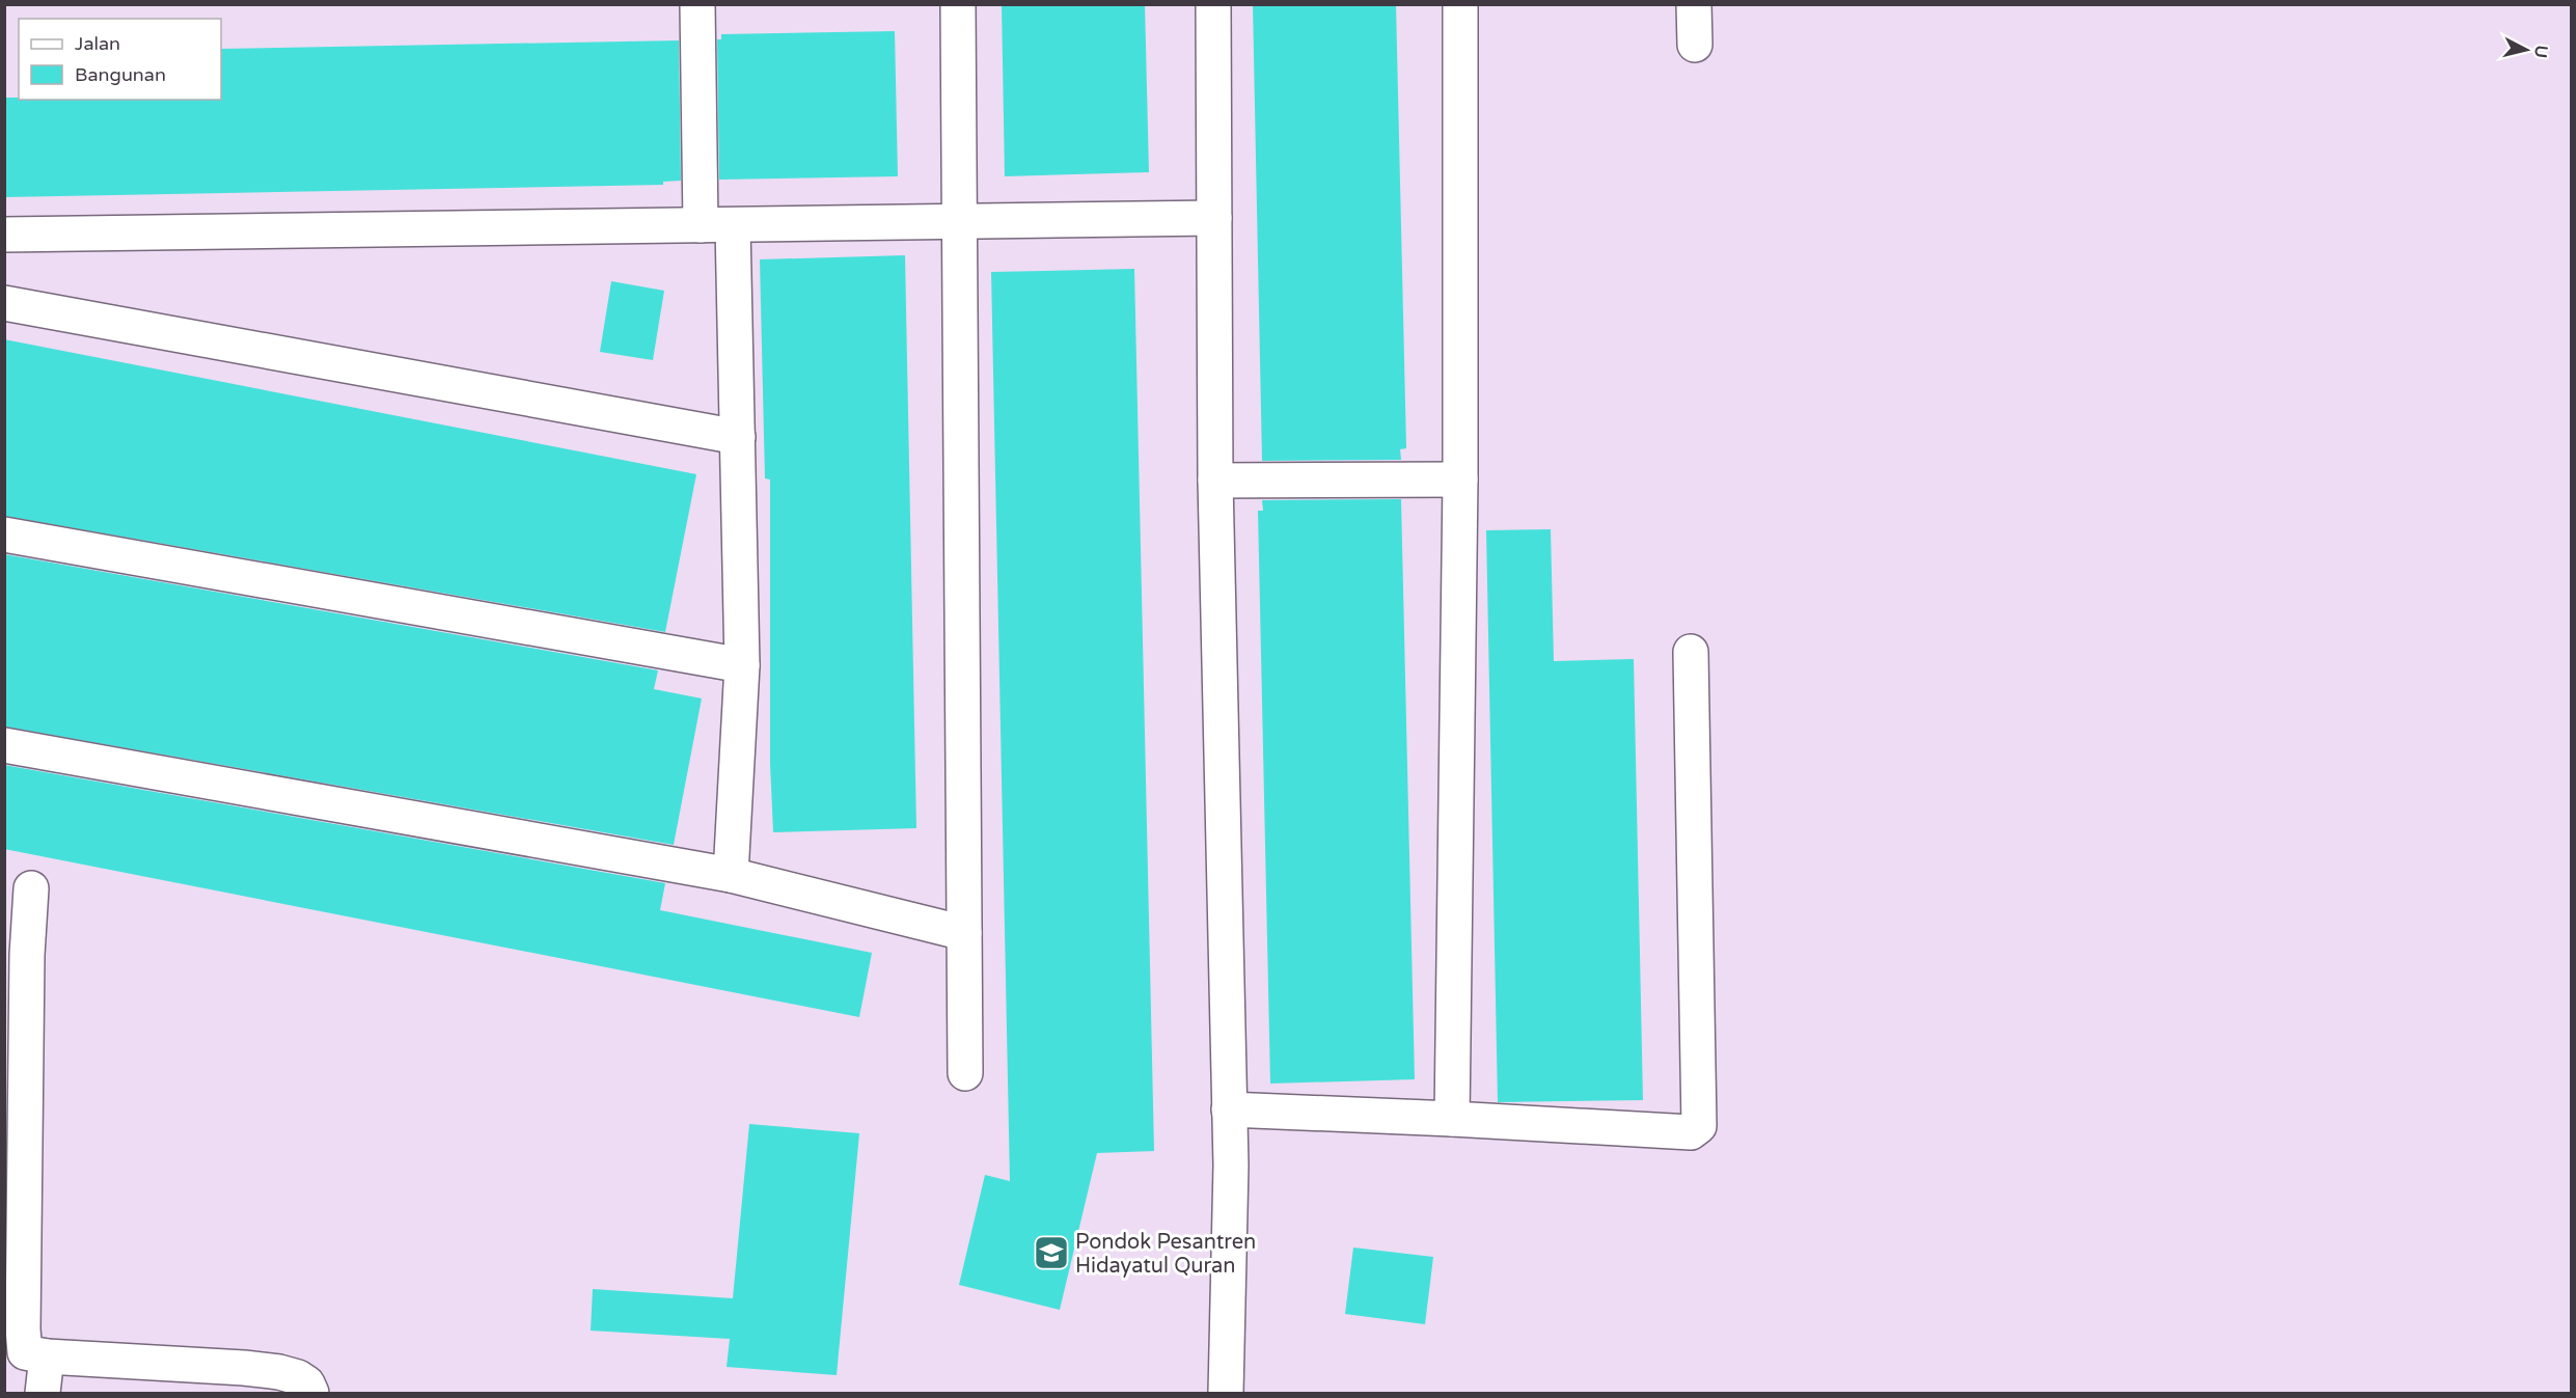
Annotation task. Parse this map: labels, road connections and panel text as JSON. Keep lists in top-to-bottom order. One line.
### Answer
{"places":{"school or university":["Pondok Pesantren Hidayatul Quran"]},"legend":["Jalan","Bangunan"],"north":"right"}
